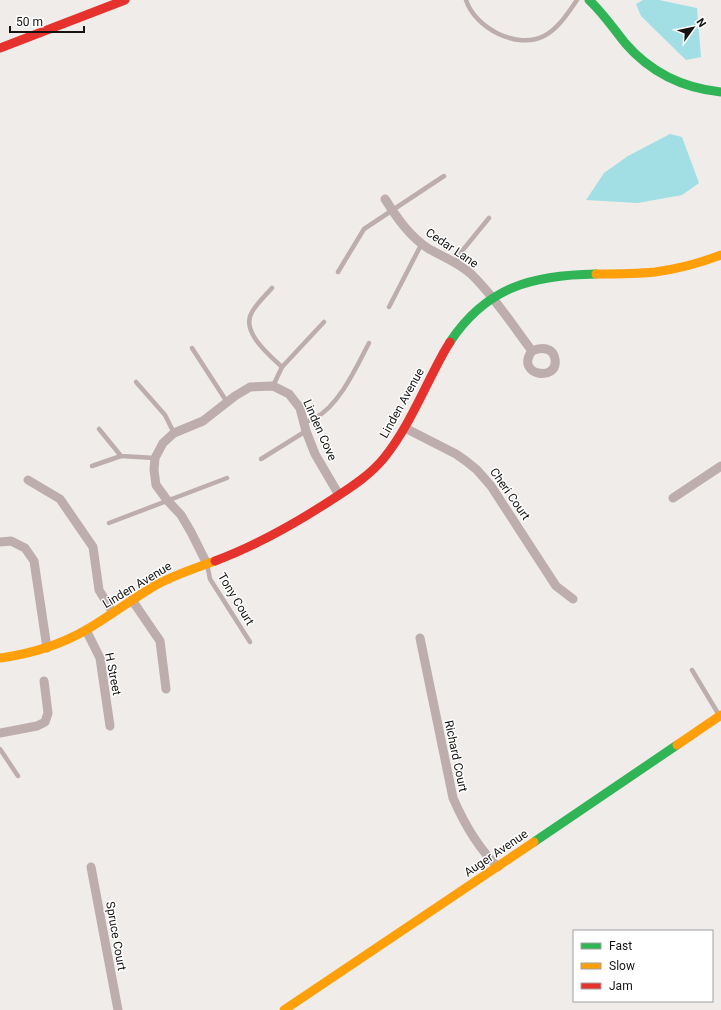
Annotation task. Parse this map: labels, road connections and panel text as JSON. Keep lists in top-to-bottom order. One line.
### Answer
{"streets":{"street":["Cedar Lane","Linden Avenue","Linden Cove","Cheri Court","H Street","Richard Court","Auger Avenue","Spruce Court"],"lane":["Tony Court"]},"crossings":[["Cedar Lane","Linden Avenue"],["Linden Avenue","Linden Cove"],["Linden Avenue","Cheri Court"],["Linden Avenue","Tony Court"],["Linden Avenue","H Street"],["Richard Court","Auger Avenue"]],"legend":["Fast","Slow","Jam"],"scale_bar":"50 m","north":"top right"}
